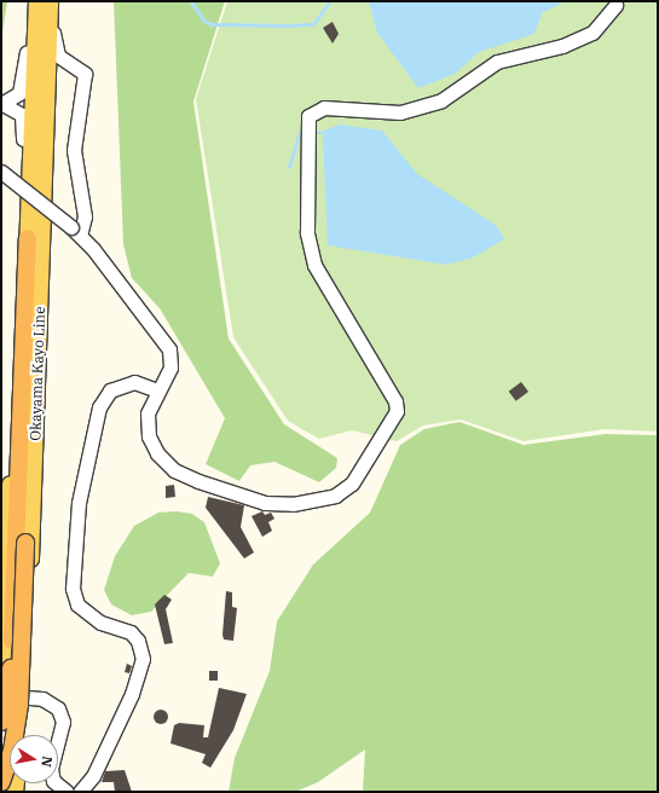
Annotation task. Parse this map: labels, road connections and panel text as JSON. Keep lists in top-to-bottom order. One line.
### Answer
{"streets":{"main road":["Okayama Kayo Line"]},"north":"right"}
